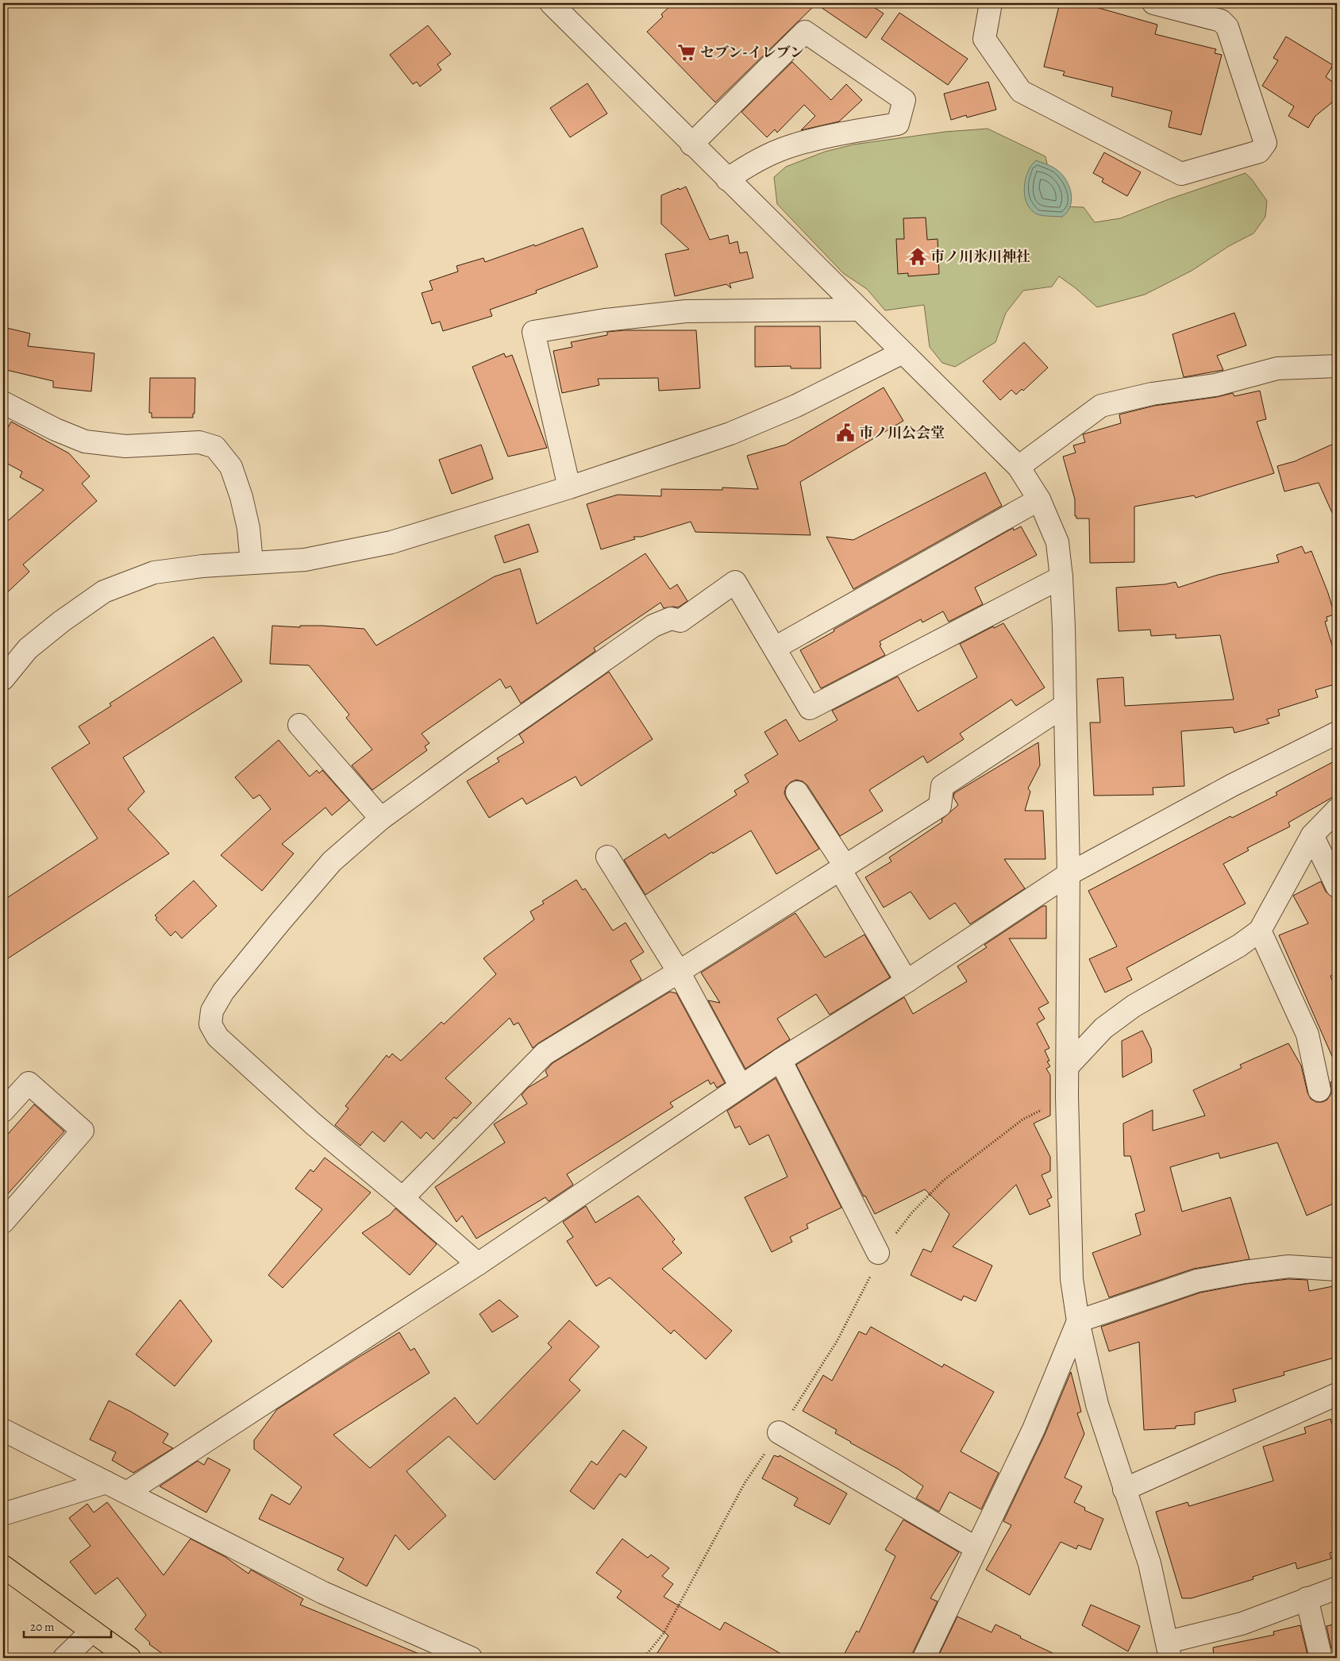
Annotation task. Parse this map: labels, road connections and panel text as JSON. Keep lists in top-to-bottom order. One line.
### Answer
{"places":{"supermarket":["セブン-イレブン"],"temple":["市ノ川氷川神社"],"public building":["市ノ川公会堂"]},"scale_bar":"20 m"}
